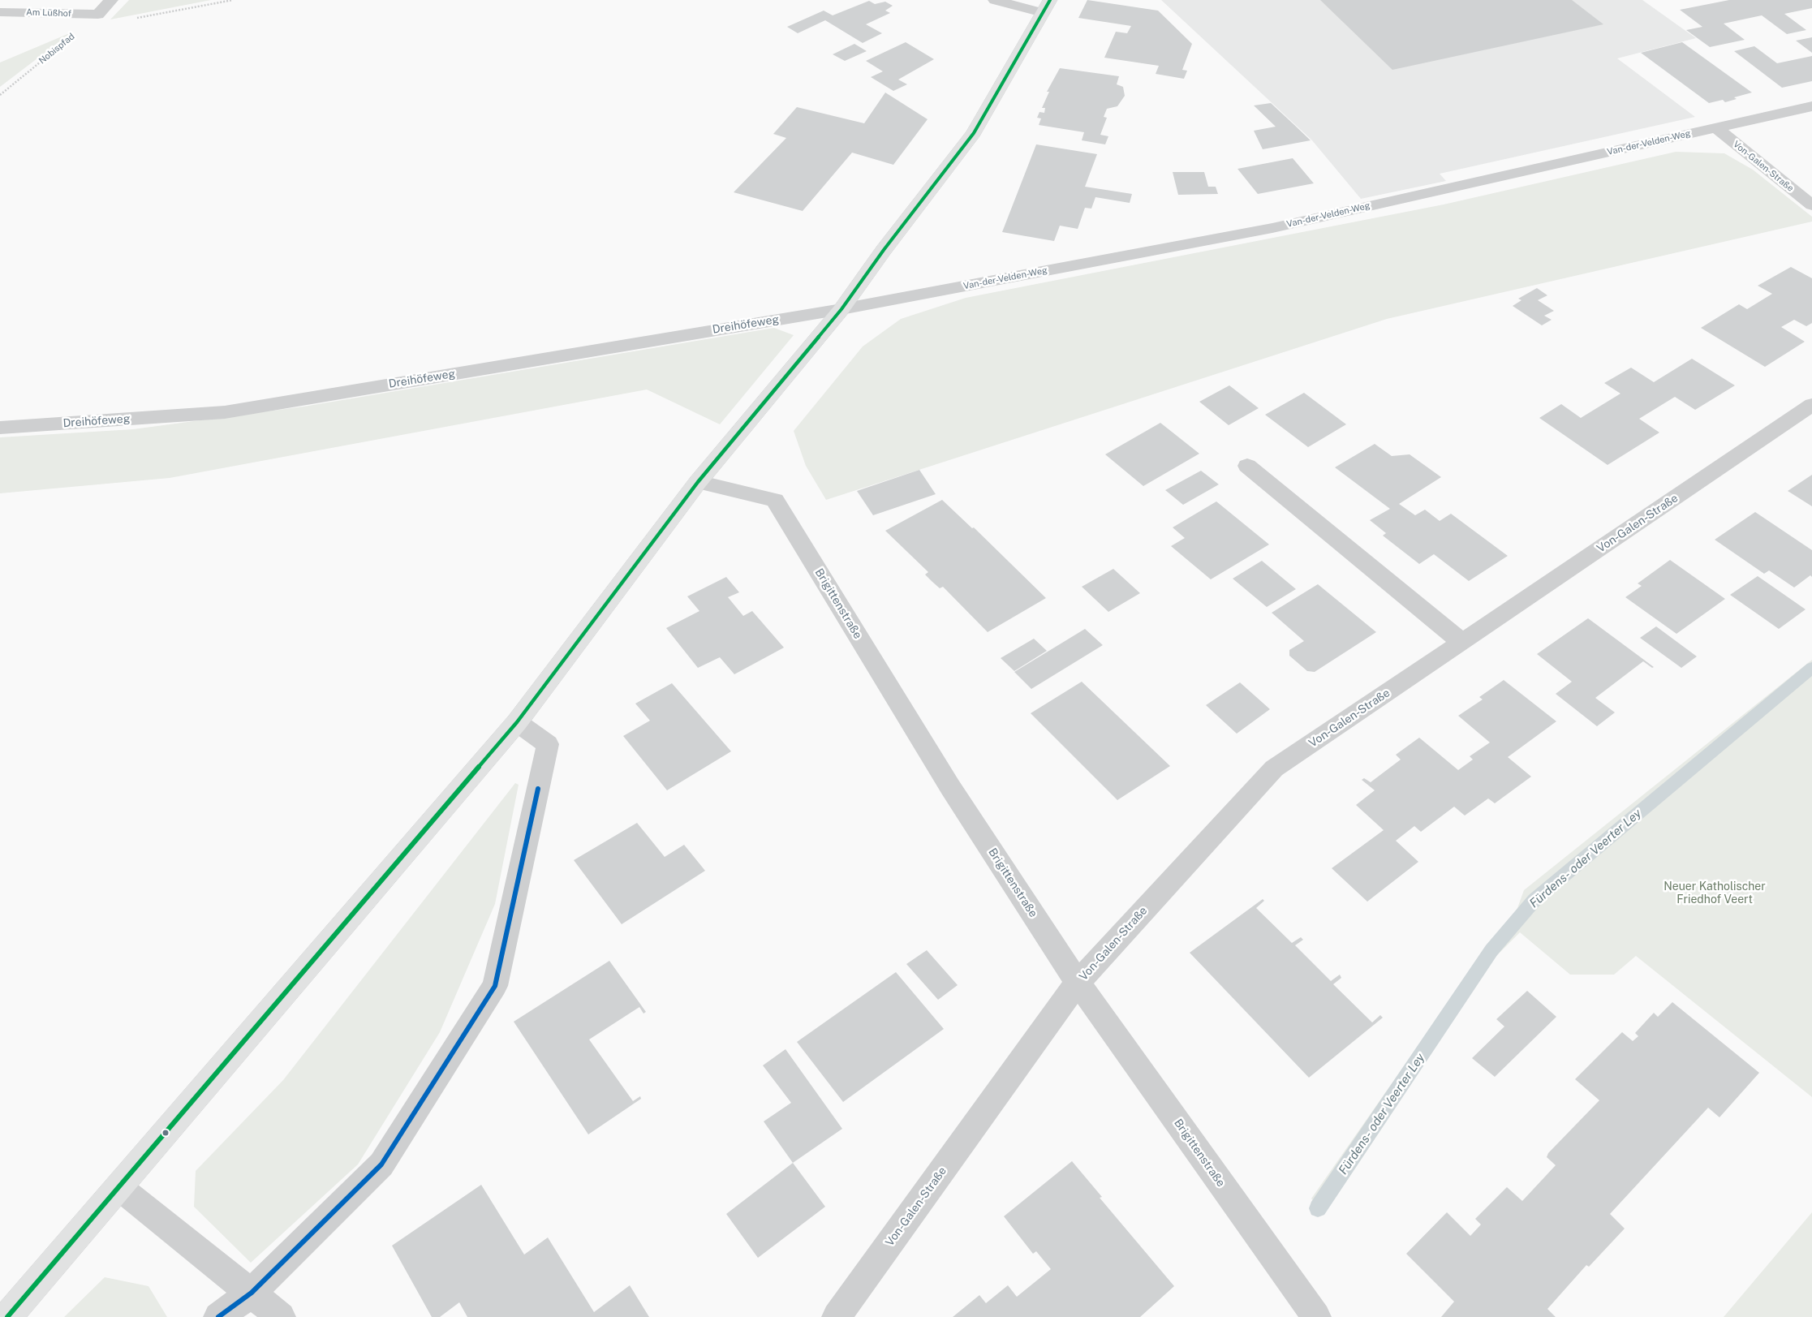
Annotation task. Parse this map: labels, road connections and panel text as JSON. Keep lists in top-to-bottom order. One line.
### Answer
{"streets":{"street":["Am Lüßhof","Van-der-Velden-Weg","Von-Galen-Straße","Dreihöfeweg","Brigittenstraße"],"path":["Nobispfad"]},"crossings":[["Am Lüßhof","Nobispfad"],["Van-der-Velden-Weg","Von-Galen-Straße"],["Van-der-Velden-Weg","Dreihöfeweg"],["Von-Galen-Straße","Brigittenstraße"]],"water":["Fürdens- oder Veerter Ley"],"parks":["Neuer Katholischer Friedhof Veert"]}
